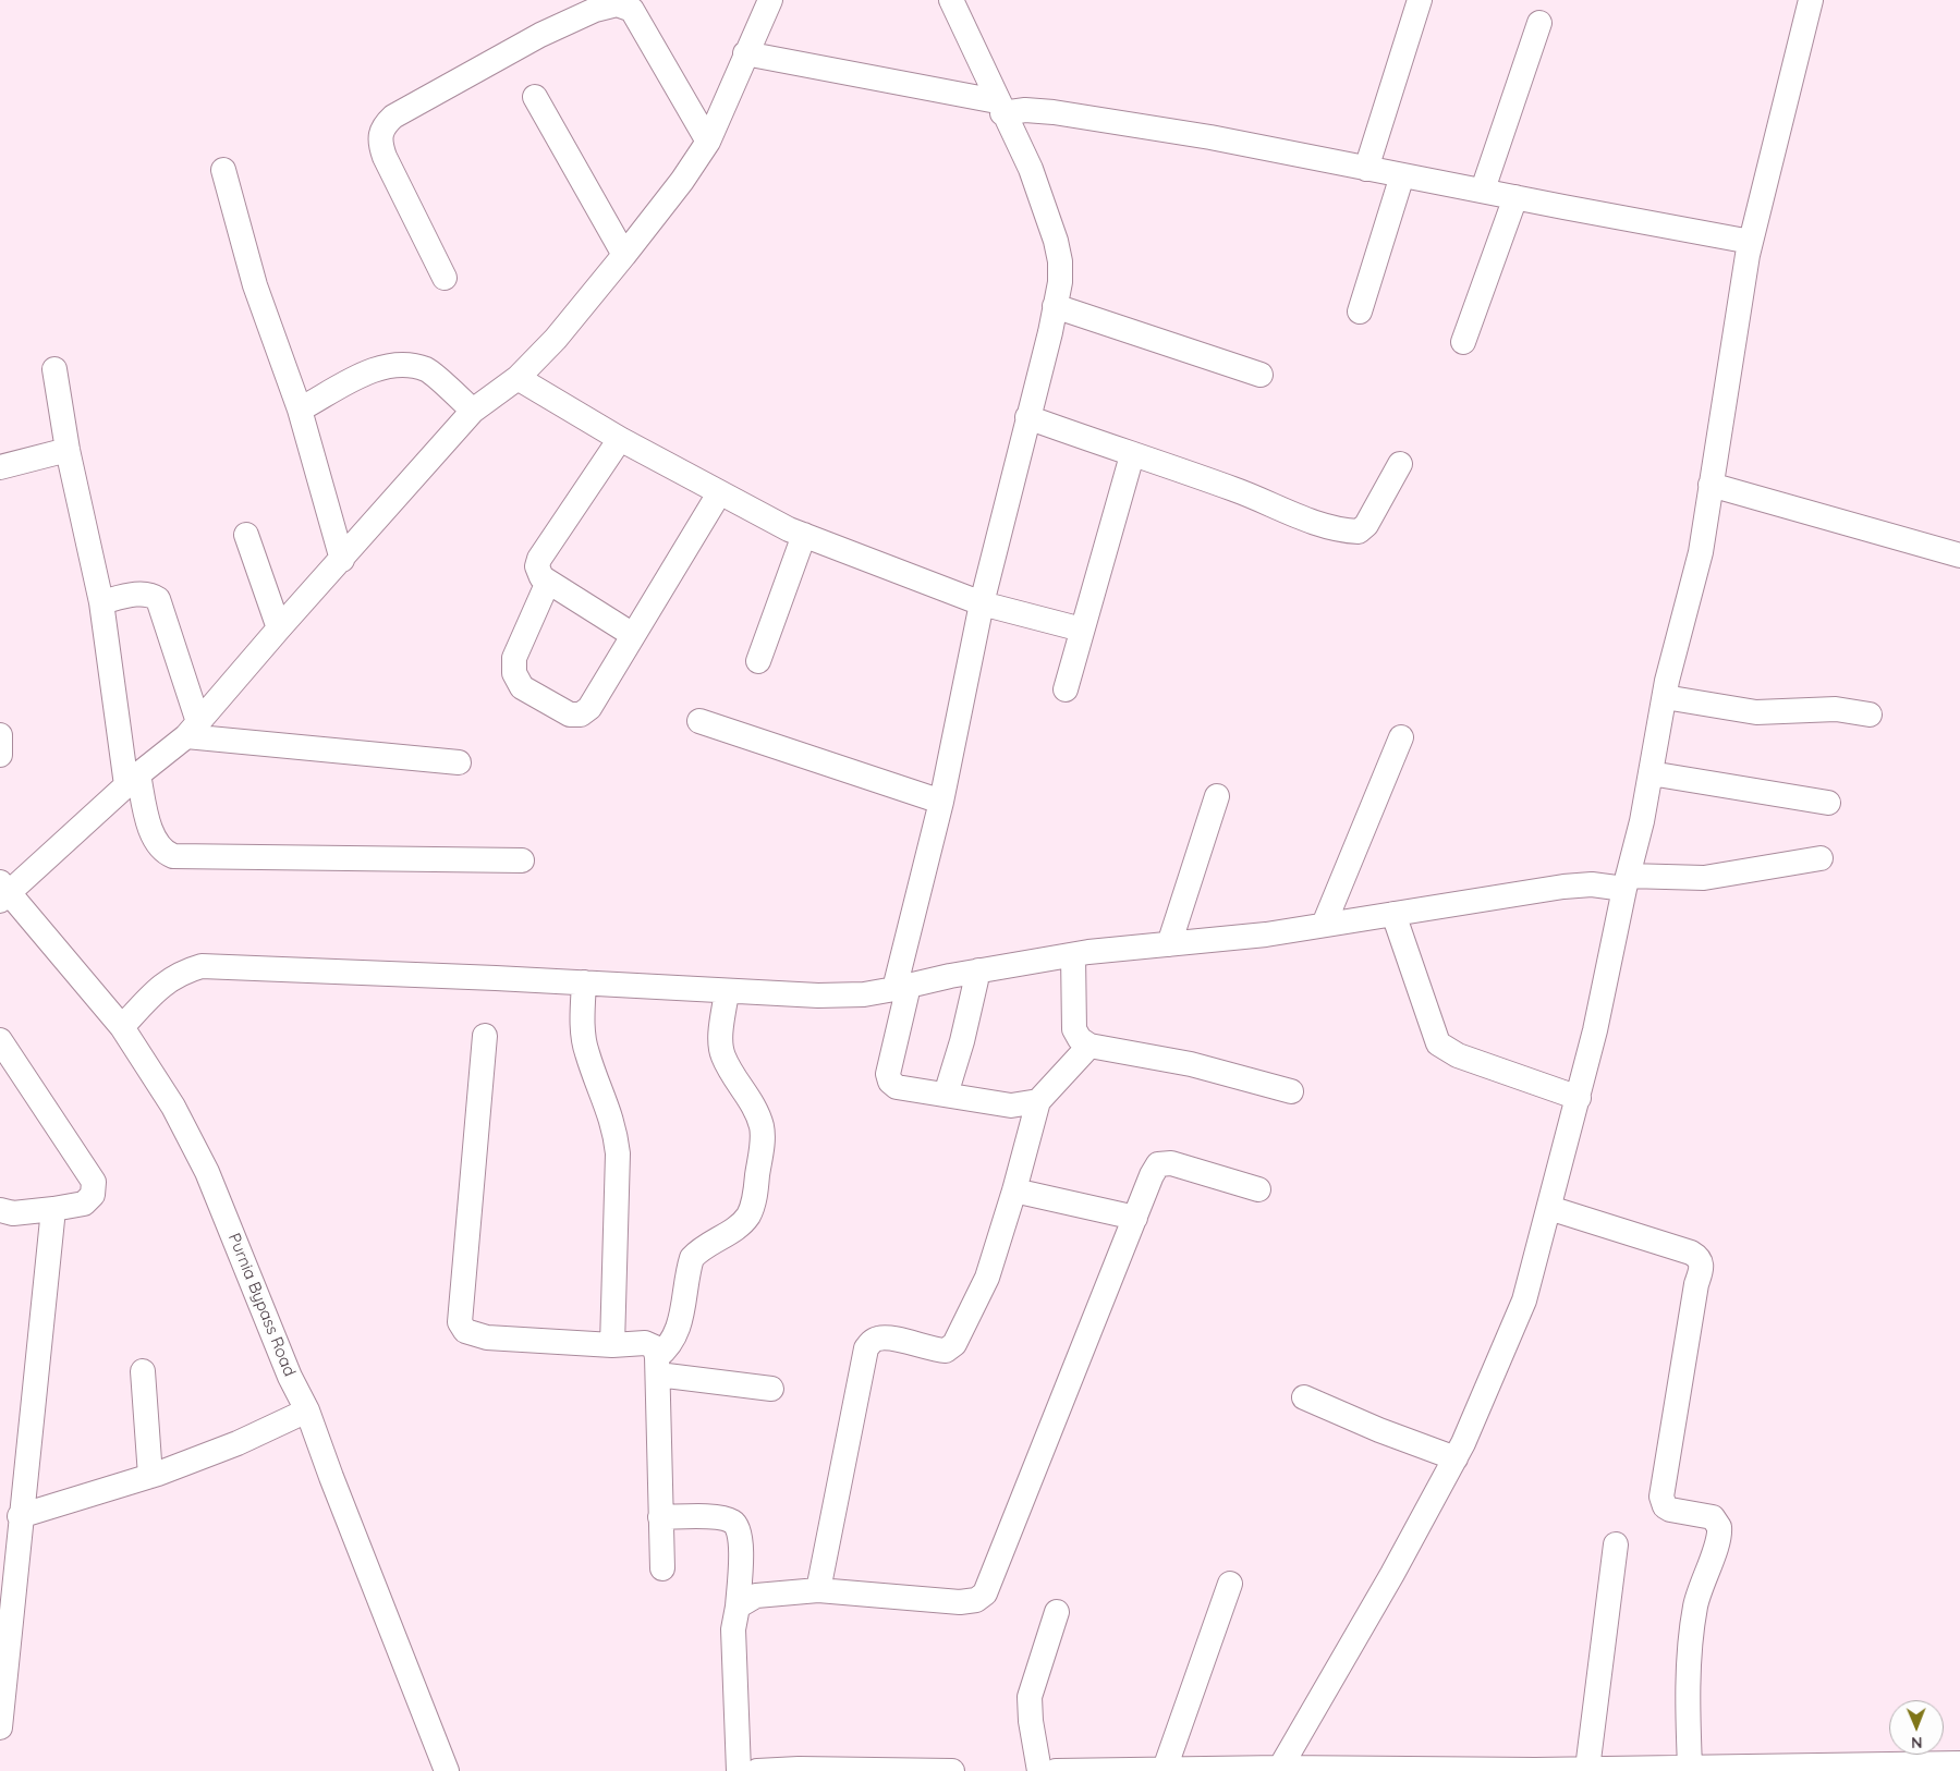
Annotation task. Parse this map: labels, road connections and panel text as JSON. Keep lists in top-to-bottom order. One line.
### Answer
{"streets":{"street":["Purnia Bypass Road"]},"north":"bottom"}
